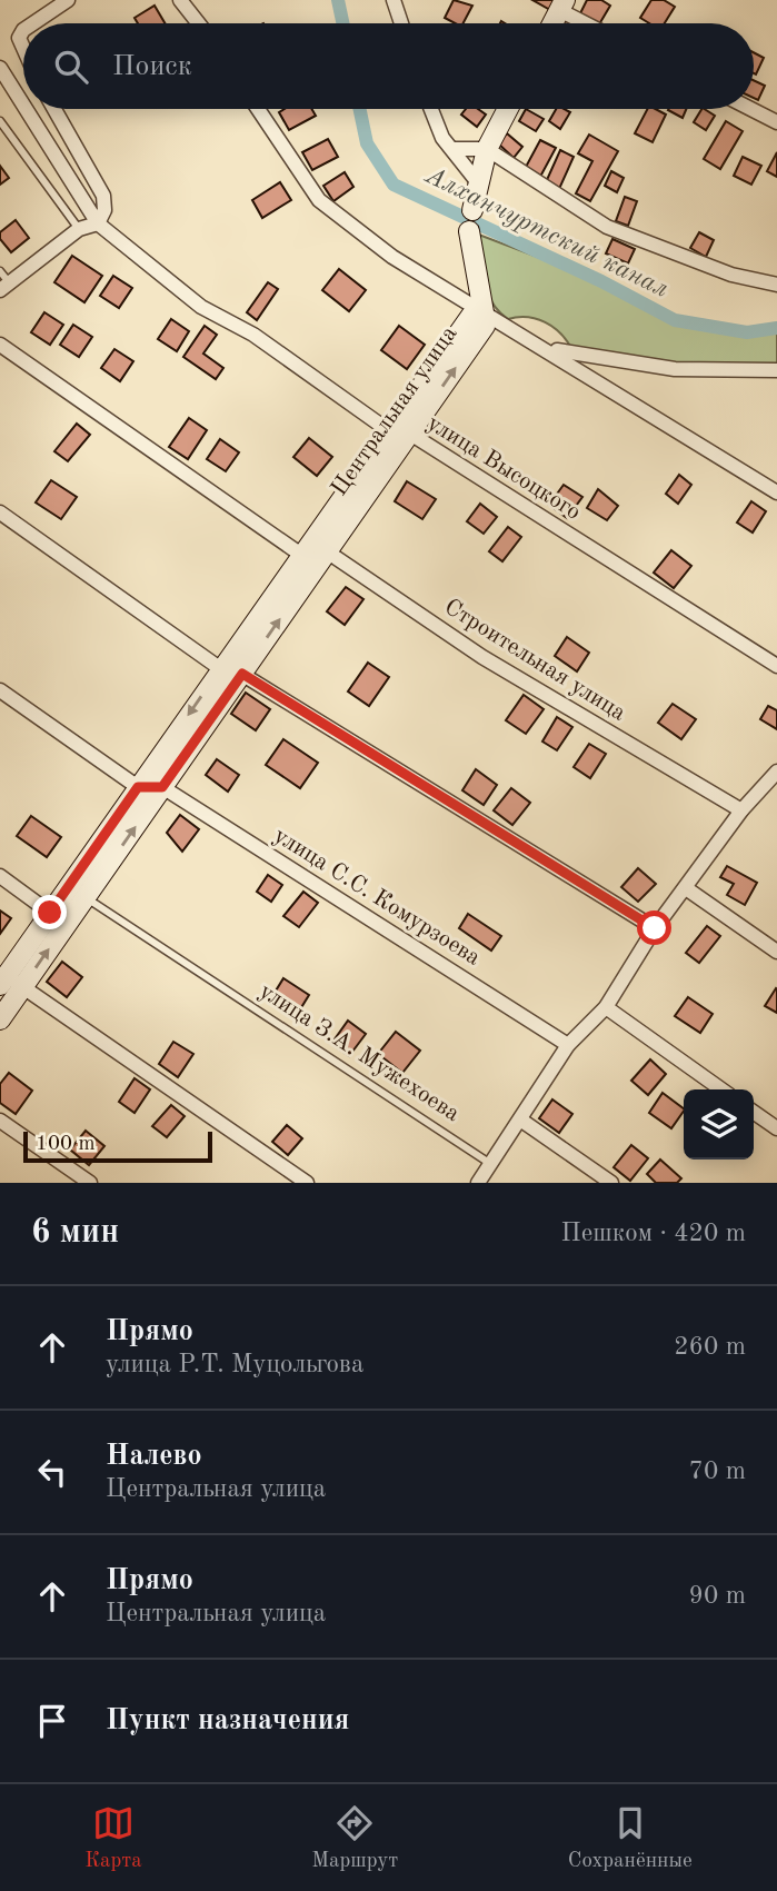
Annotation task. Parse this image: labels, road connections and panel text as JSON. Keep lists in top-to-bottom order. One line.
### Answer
{"streets":{"street":["Центральная улица","улица Высоцкого","Строительная улица","улица С.С. Комурзоева"],"lane":["улица З.А. Мужехоева"]},"crossings":[["Центральная улица","улица Высоцкого"],["Центральная улица","Строительная улица"],["Центральная улица","улица С.С. Комурзоева"],["Центральная улица","улица З.А. Мужехоева"]],"water":["Алханчуртский канал"],"scale_bar":"100 m","page":{"search":"Поиск","scale":"100 m","heading":["6 мин","Пешком · 420 m"],"list":[["Прямо","улица Р.Т. Муцольгова","260 m"],["Налево","Центральная улица","70 m"],["Прямо","Центральная улица","90 m"],"Пункт назначения"],"nav":["Карта","Маршрут","Сохранённые"]}}
